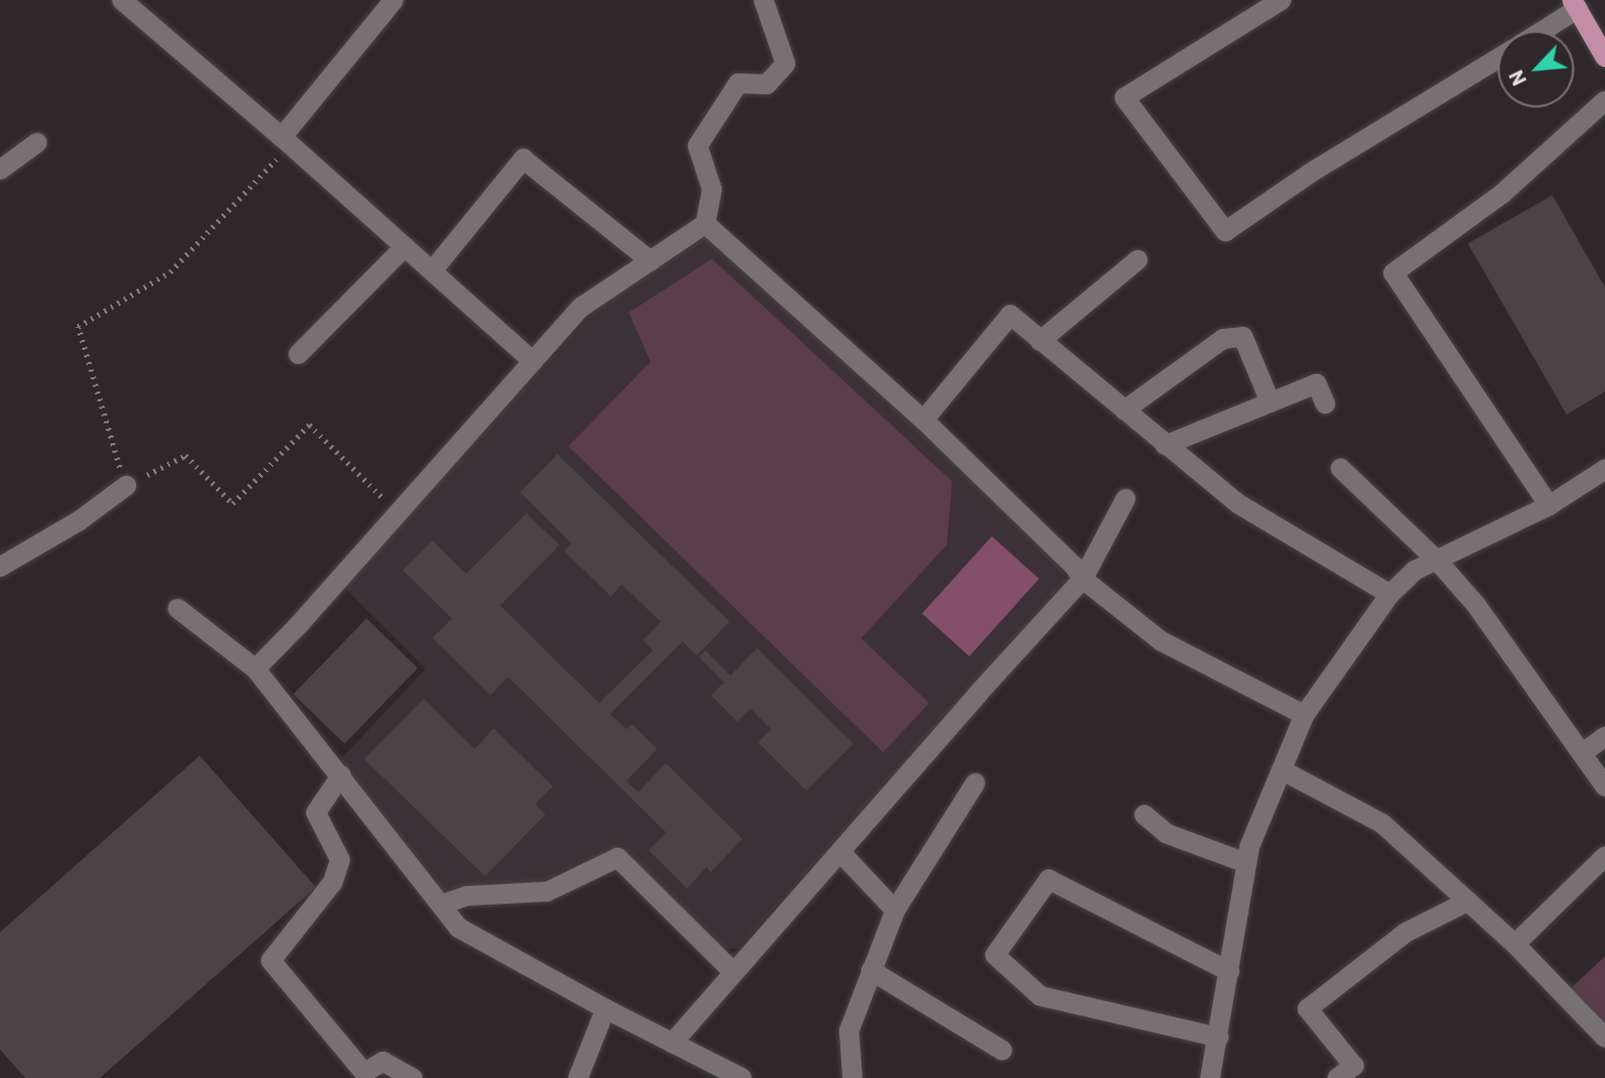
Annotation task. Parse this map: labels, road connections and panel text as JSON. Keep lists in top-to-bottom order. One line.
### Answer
{"north":"bottom left"}
